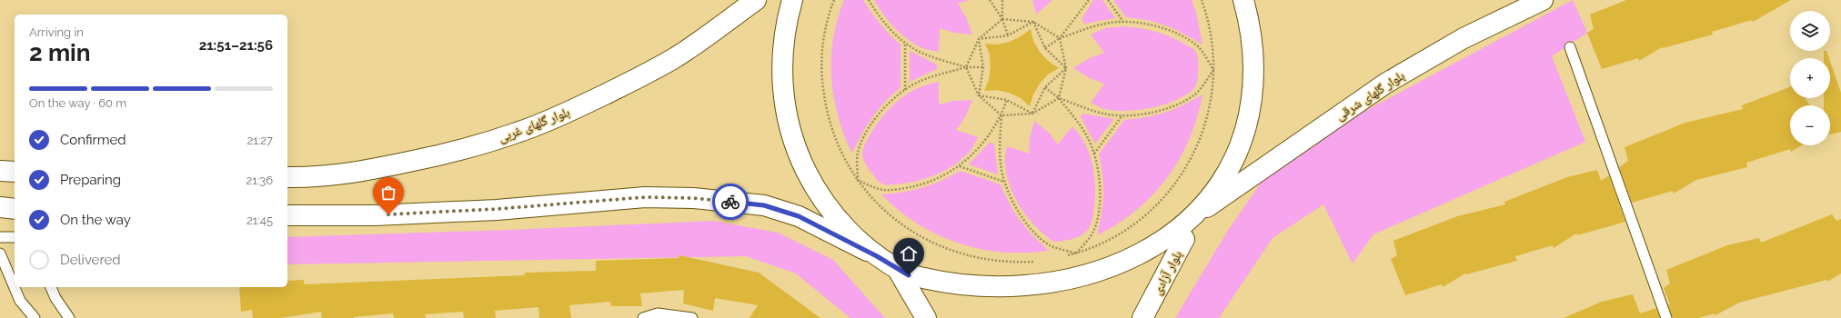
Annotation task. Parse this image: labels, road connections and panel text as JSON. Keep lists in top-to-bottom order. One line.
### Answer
{"streets":{"main road":["بلوار گلهای شرقی","بلوار گلهای غربی","بلوار آزادی"]},"page":{"map_buttons":["+","−"],"heading":["2 min","Arriving in","21:51–21:56"],"bar":"On the way · 60 m","list":[["Confirmed","21:27"],["Preparing","21:36"],["On the way","21:45"],"Delivered"]}}
